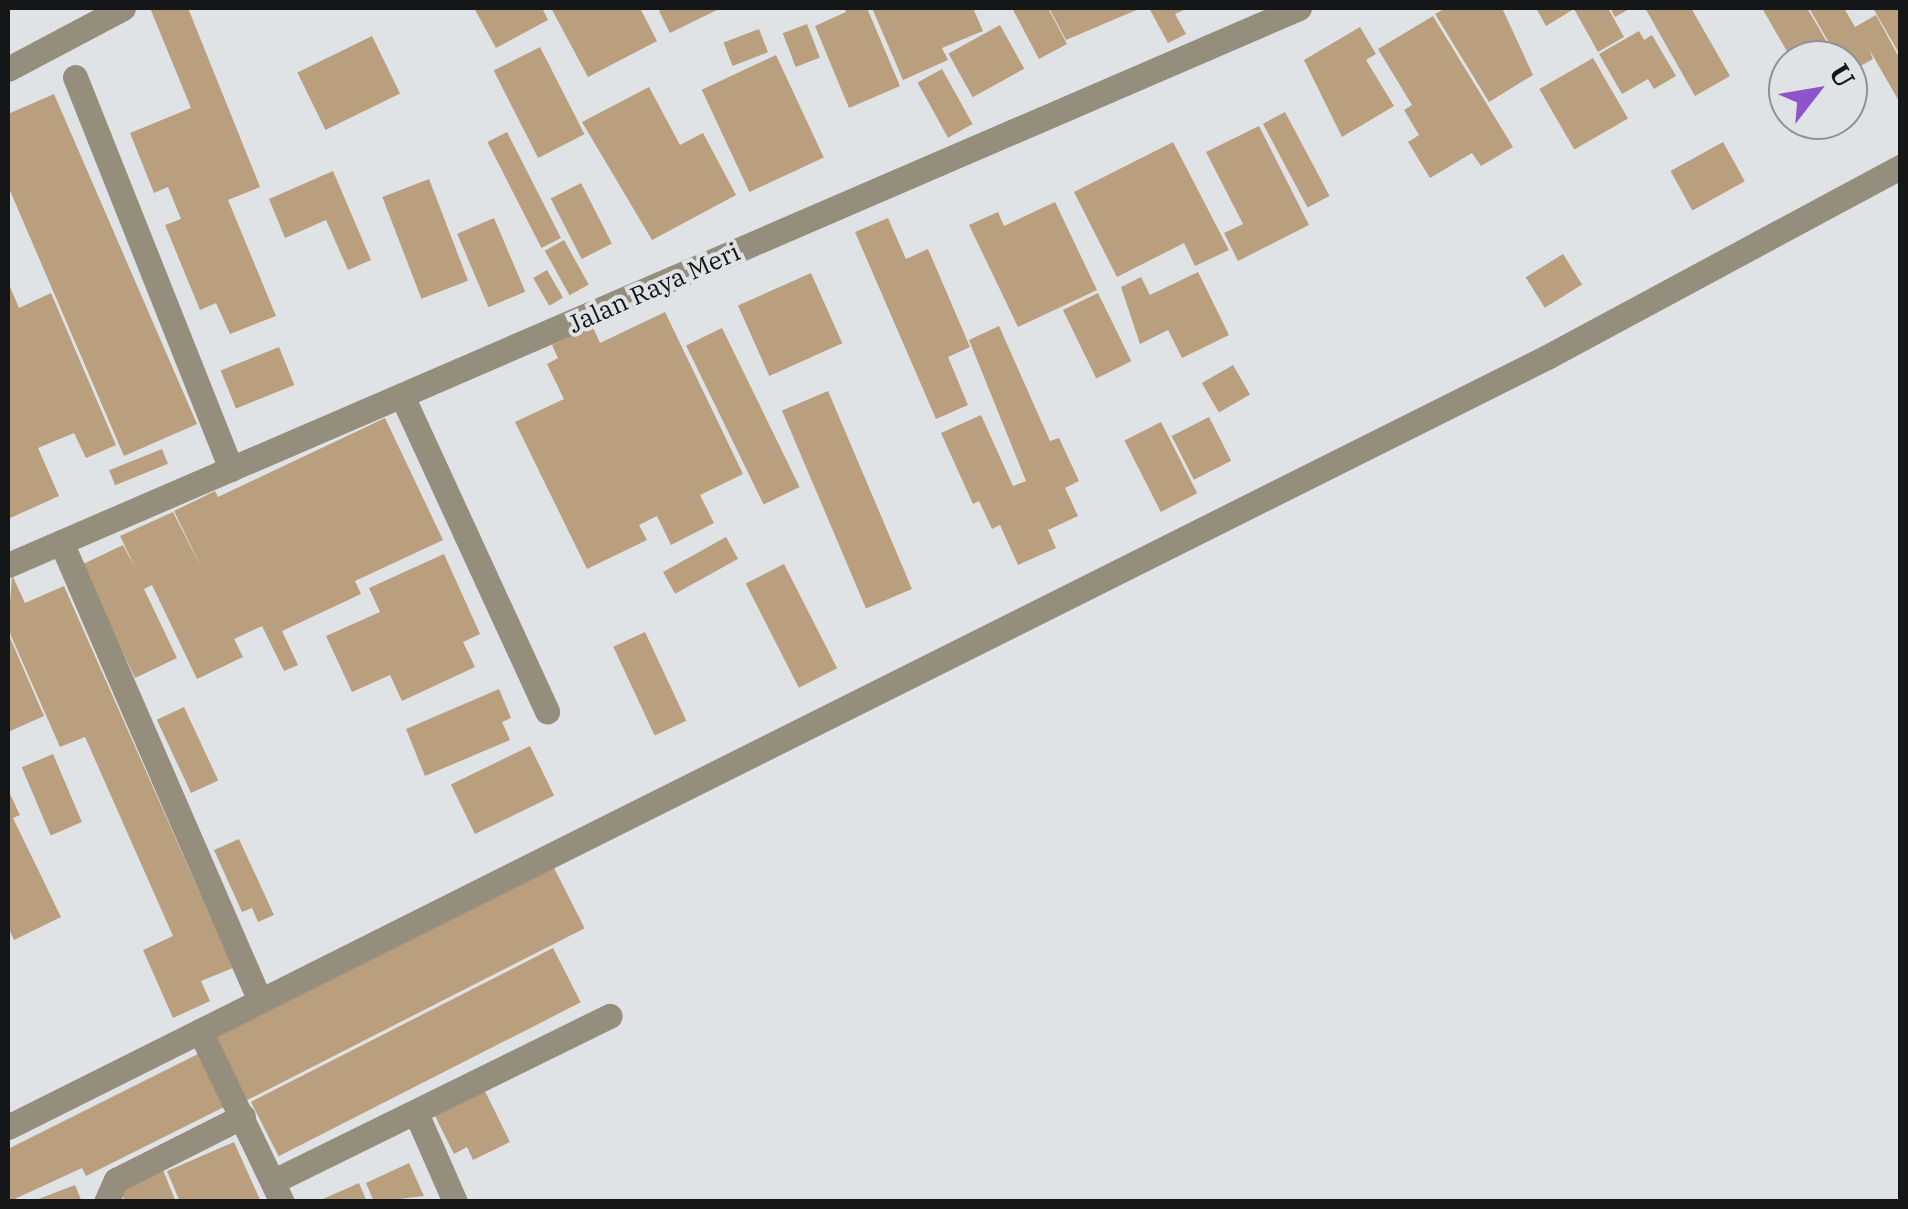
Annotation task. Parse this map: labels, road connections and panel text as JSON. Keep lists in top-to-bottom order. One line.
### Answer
{"streets":{"street":["Jalan Raya Meri"]},"north":"top right"}
